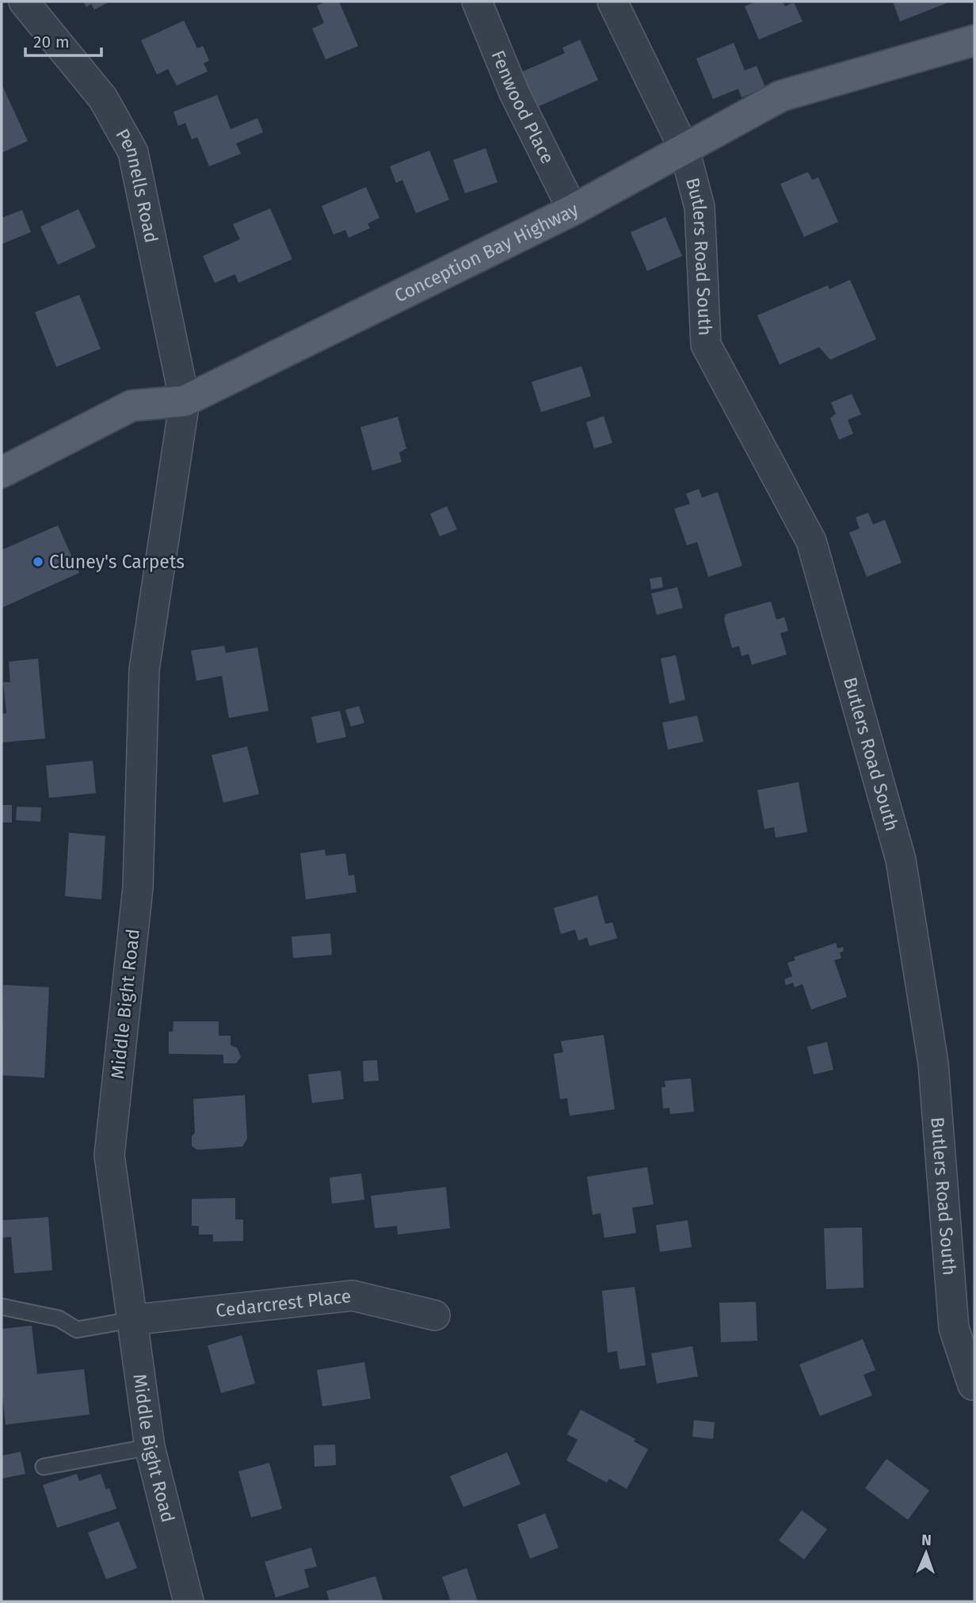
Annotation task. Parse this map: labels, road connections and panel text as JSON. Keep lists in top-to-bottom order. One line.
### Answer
{"streets":{"main road":["Conception Bay Highway"],"street":["Fenwood Place","Pennells Road","Butlers Road South","Middle Bight Road","Cedarcrest Place"]},"crossings":[["Fenwood Place","Conception Bay Highway"],["Pennells Road","Conception Bay Highway"],["Pennells Road","Middle Bight Road"],["Conception Bay Highway","Butlers Road South"],["Conception Bay Highway","Middle Bight Road"],["Middle Bight Road","Cedarcrest Place"]],"places":["Cluney's Carpets"],"scale_bar":"20 m","north":"top"}
